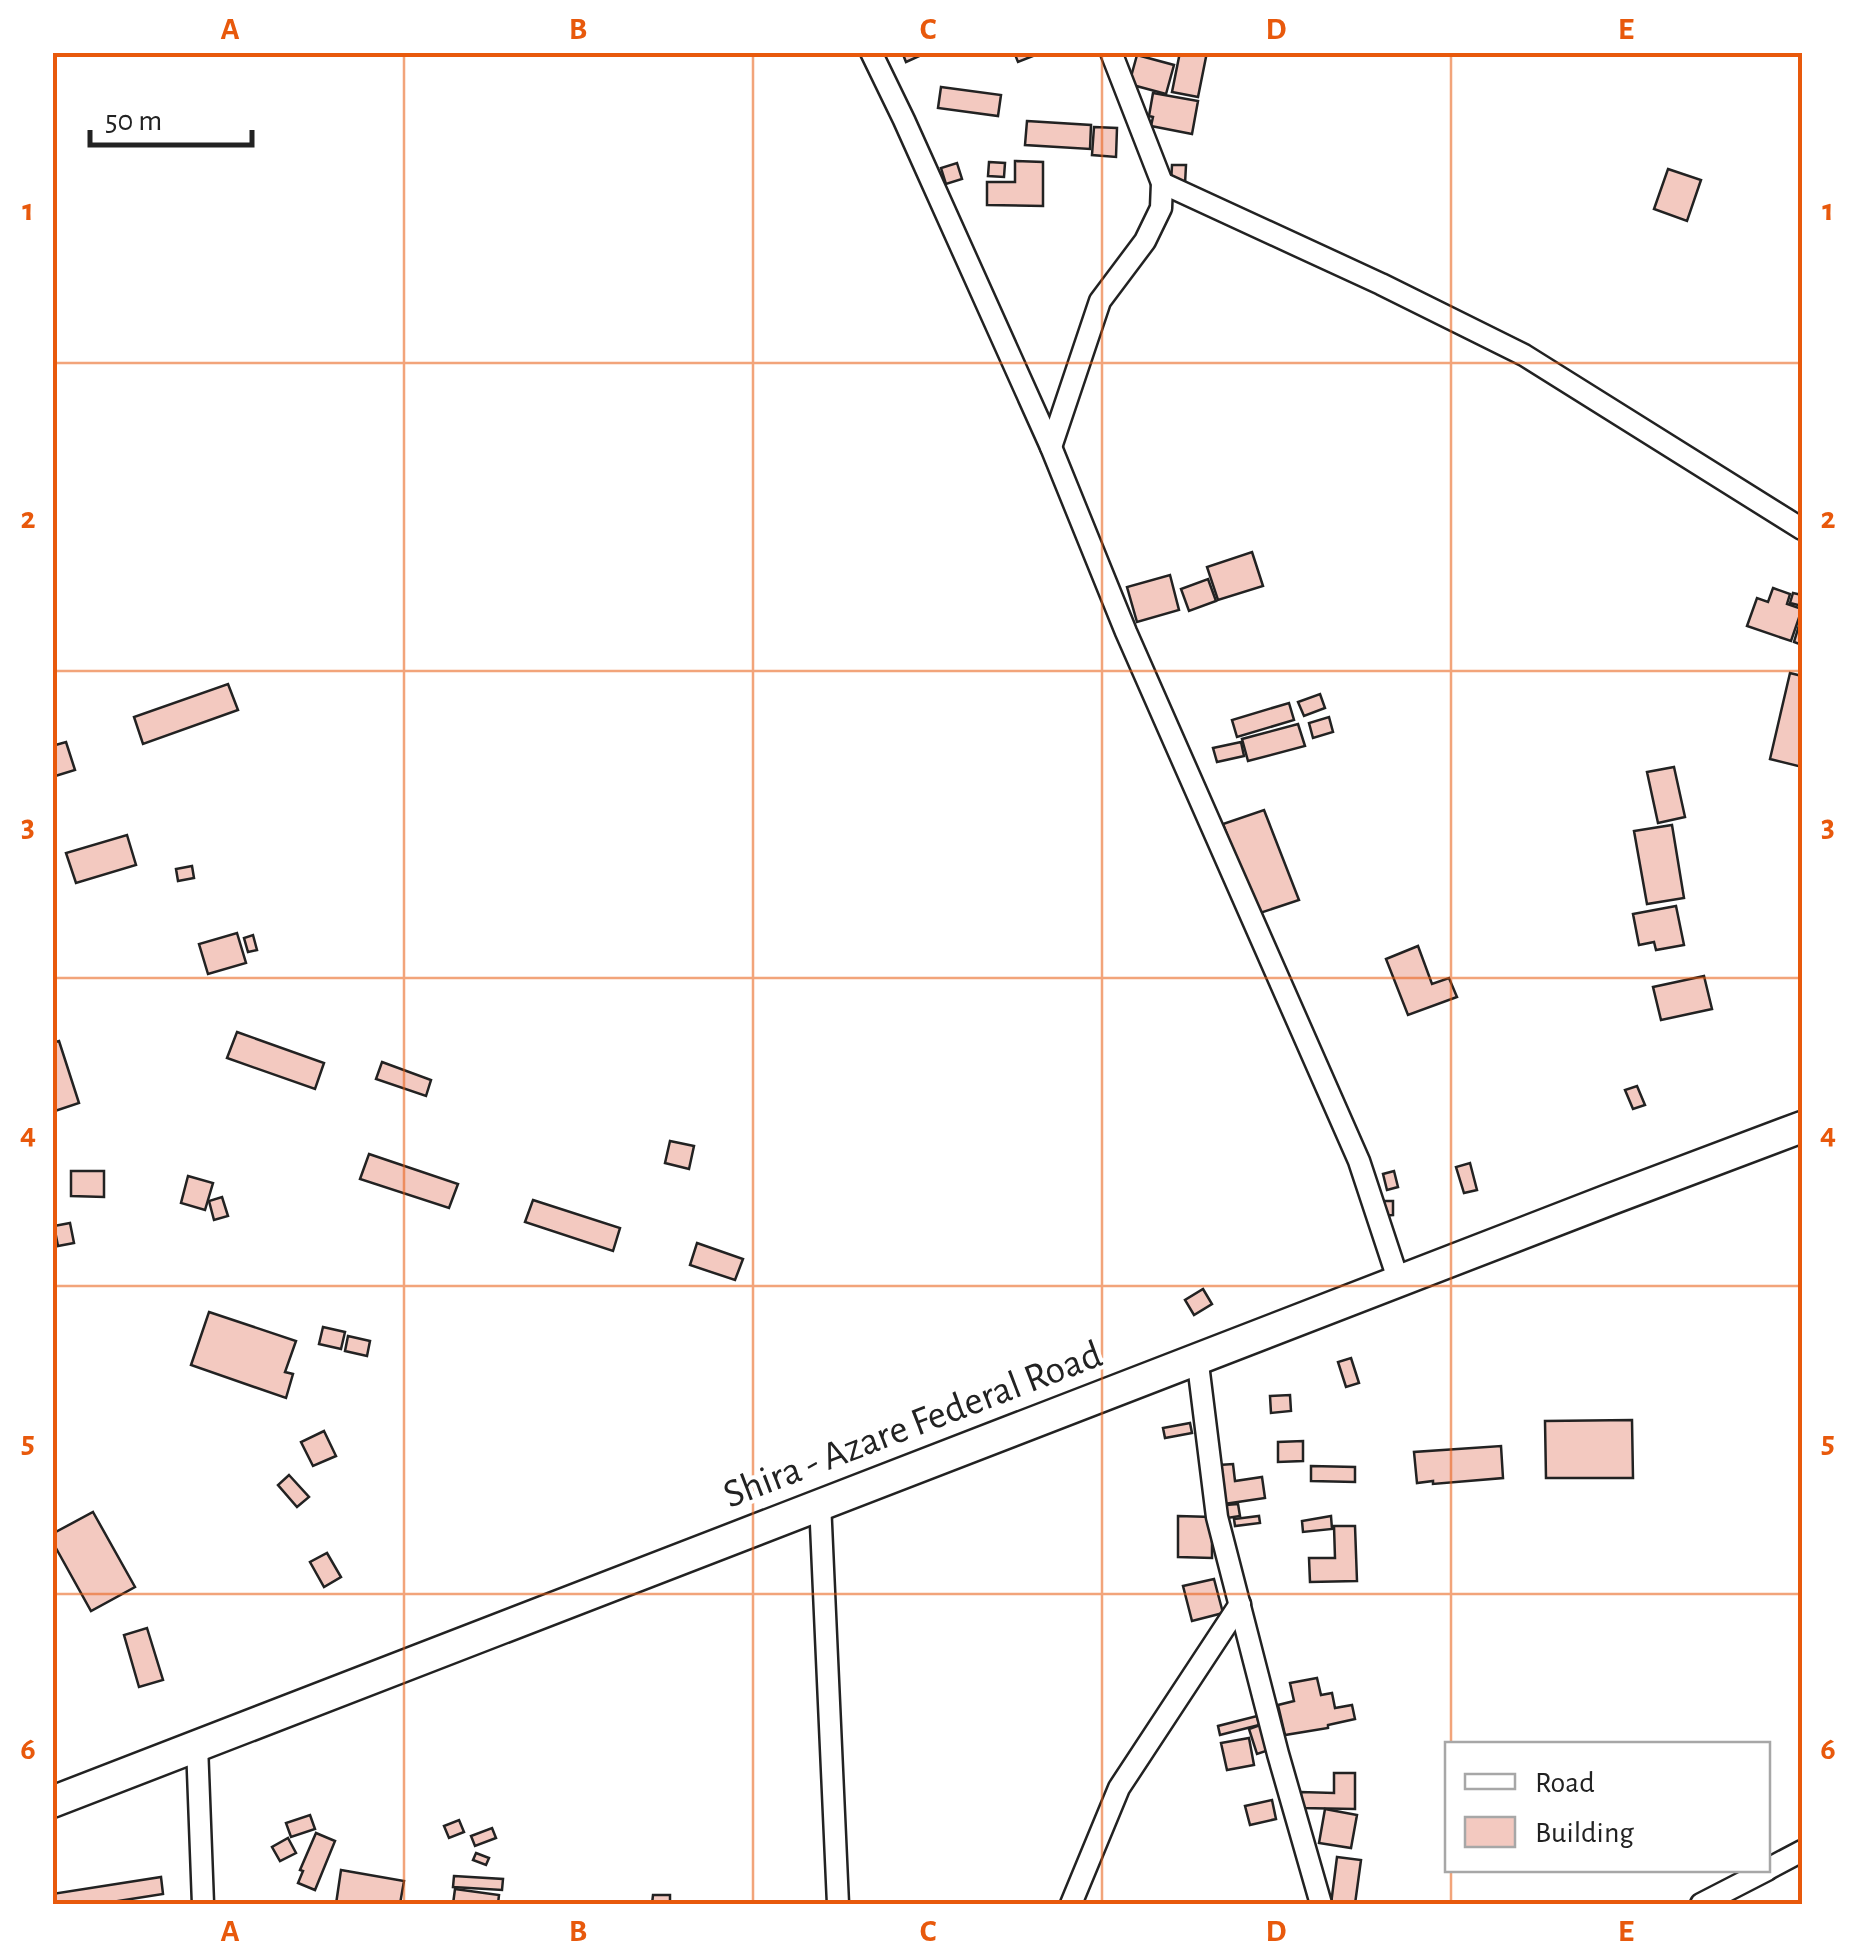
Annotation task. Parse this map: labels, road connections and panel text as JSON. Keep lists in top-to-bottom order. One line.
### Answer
{"streets":{"main road":["Shira - Azare Federal Road"]},"legend":["Road","Building"],"scale_bar":"50 m","grid":{"columns":["A","B","C","D","E"],"rows":["1","2","3","4","5","6"]}}
